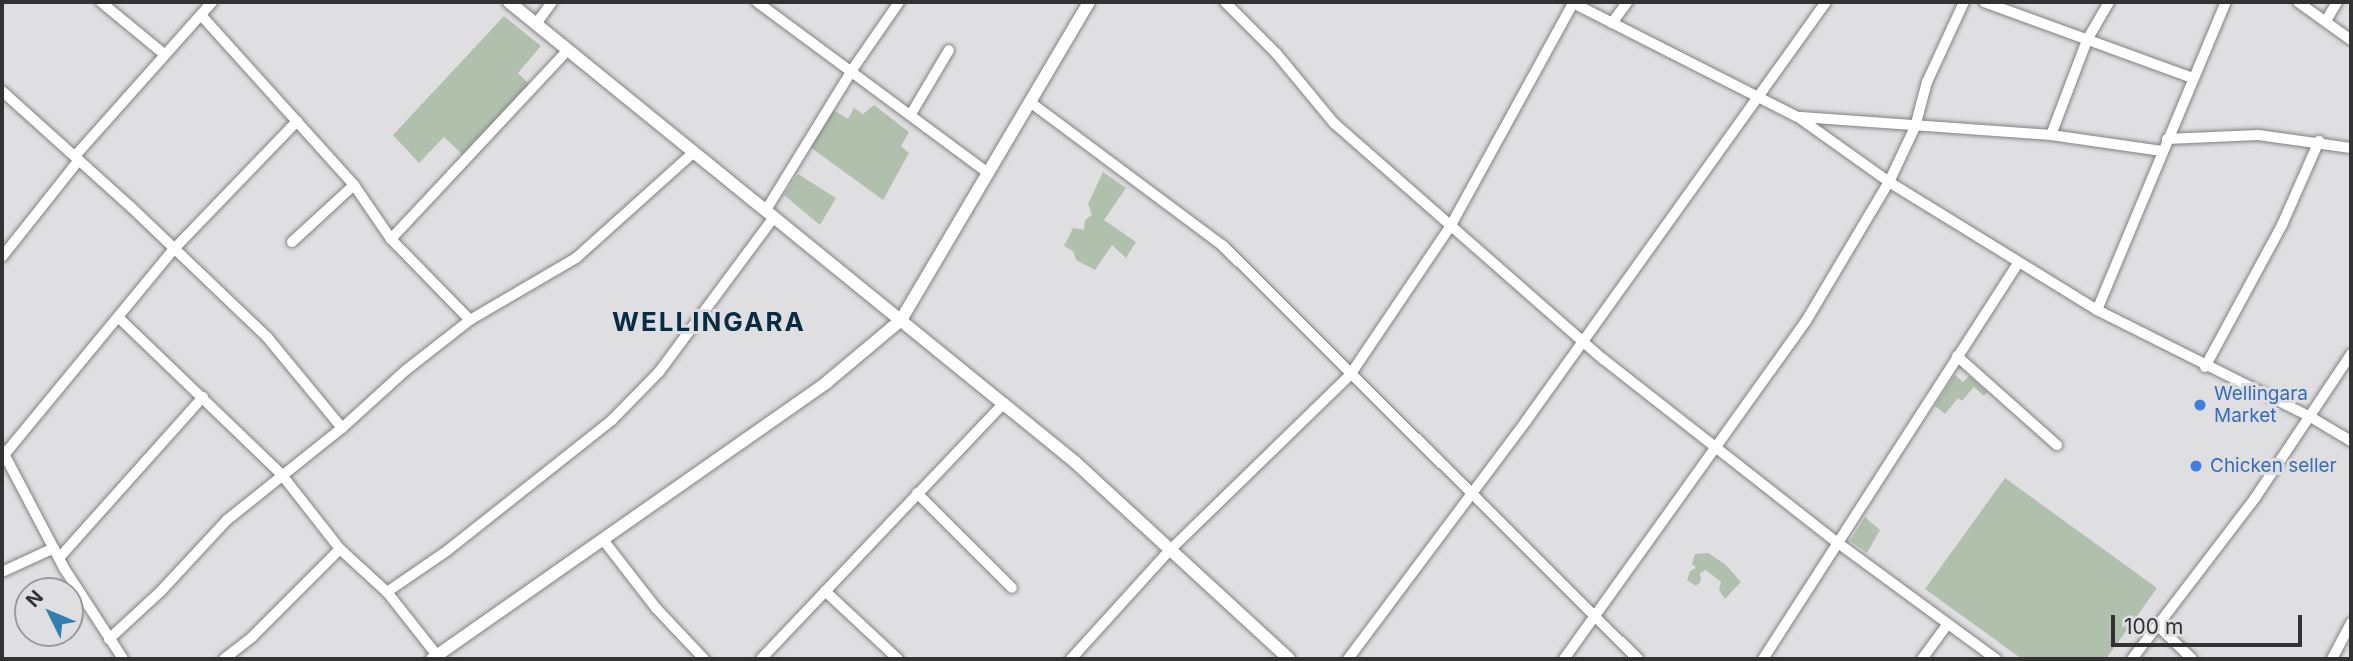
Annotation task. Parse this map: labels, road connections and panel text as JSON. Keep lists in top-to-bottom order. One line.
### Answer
{"districts":["WELLINGARA"],"places":["Wellingara Market","Chicken seller"],"scale_bar":"100 m","north":"top left"}
